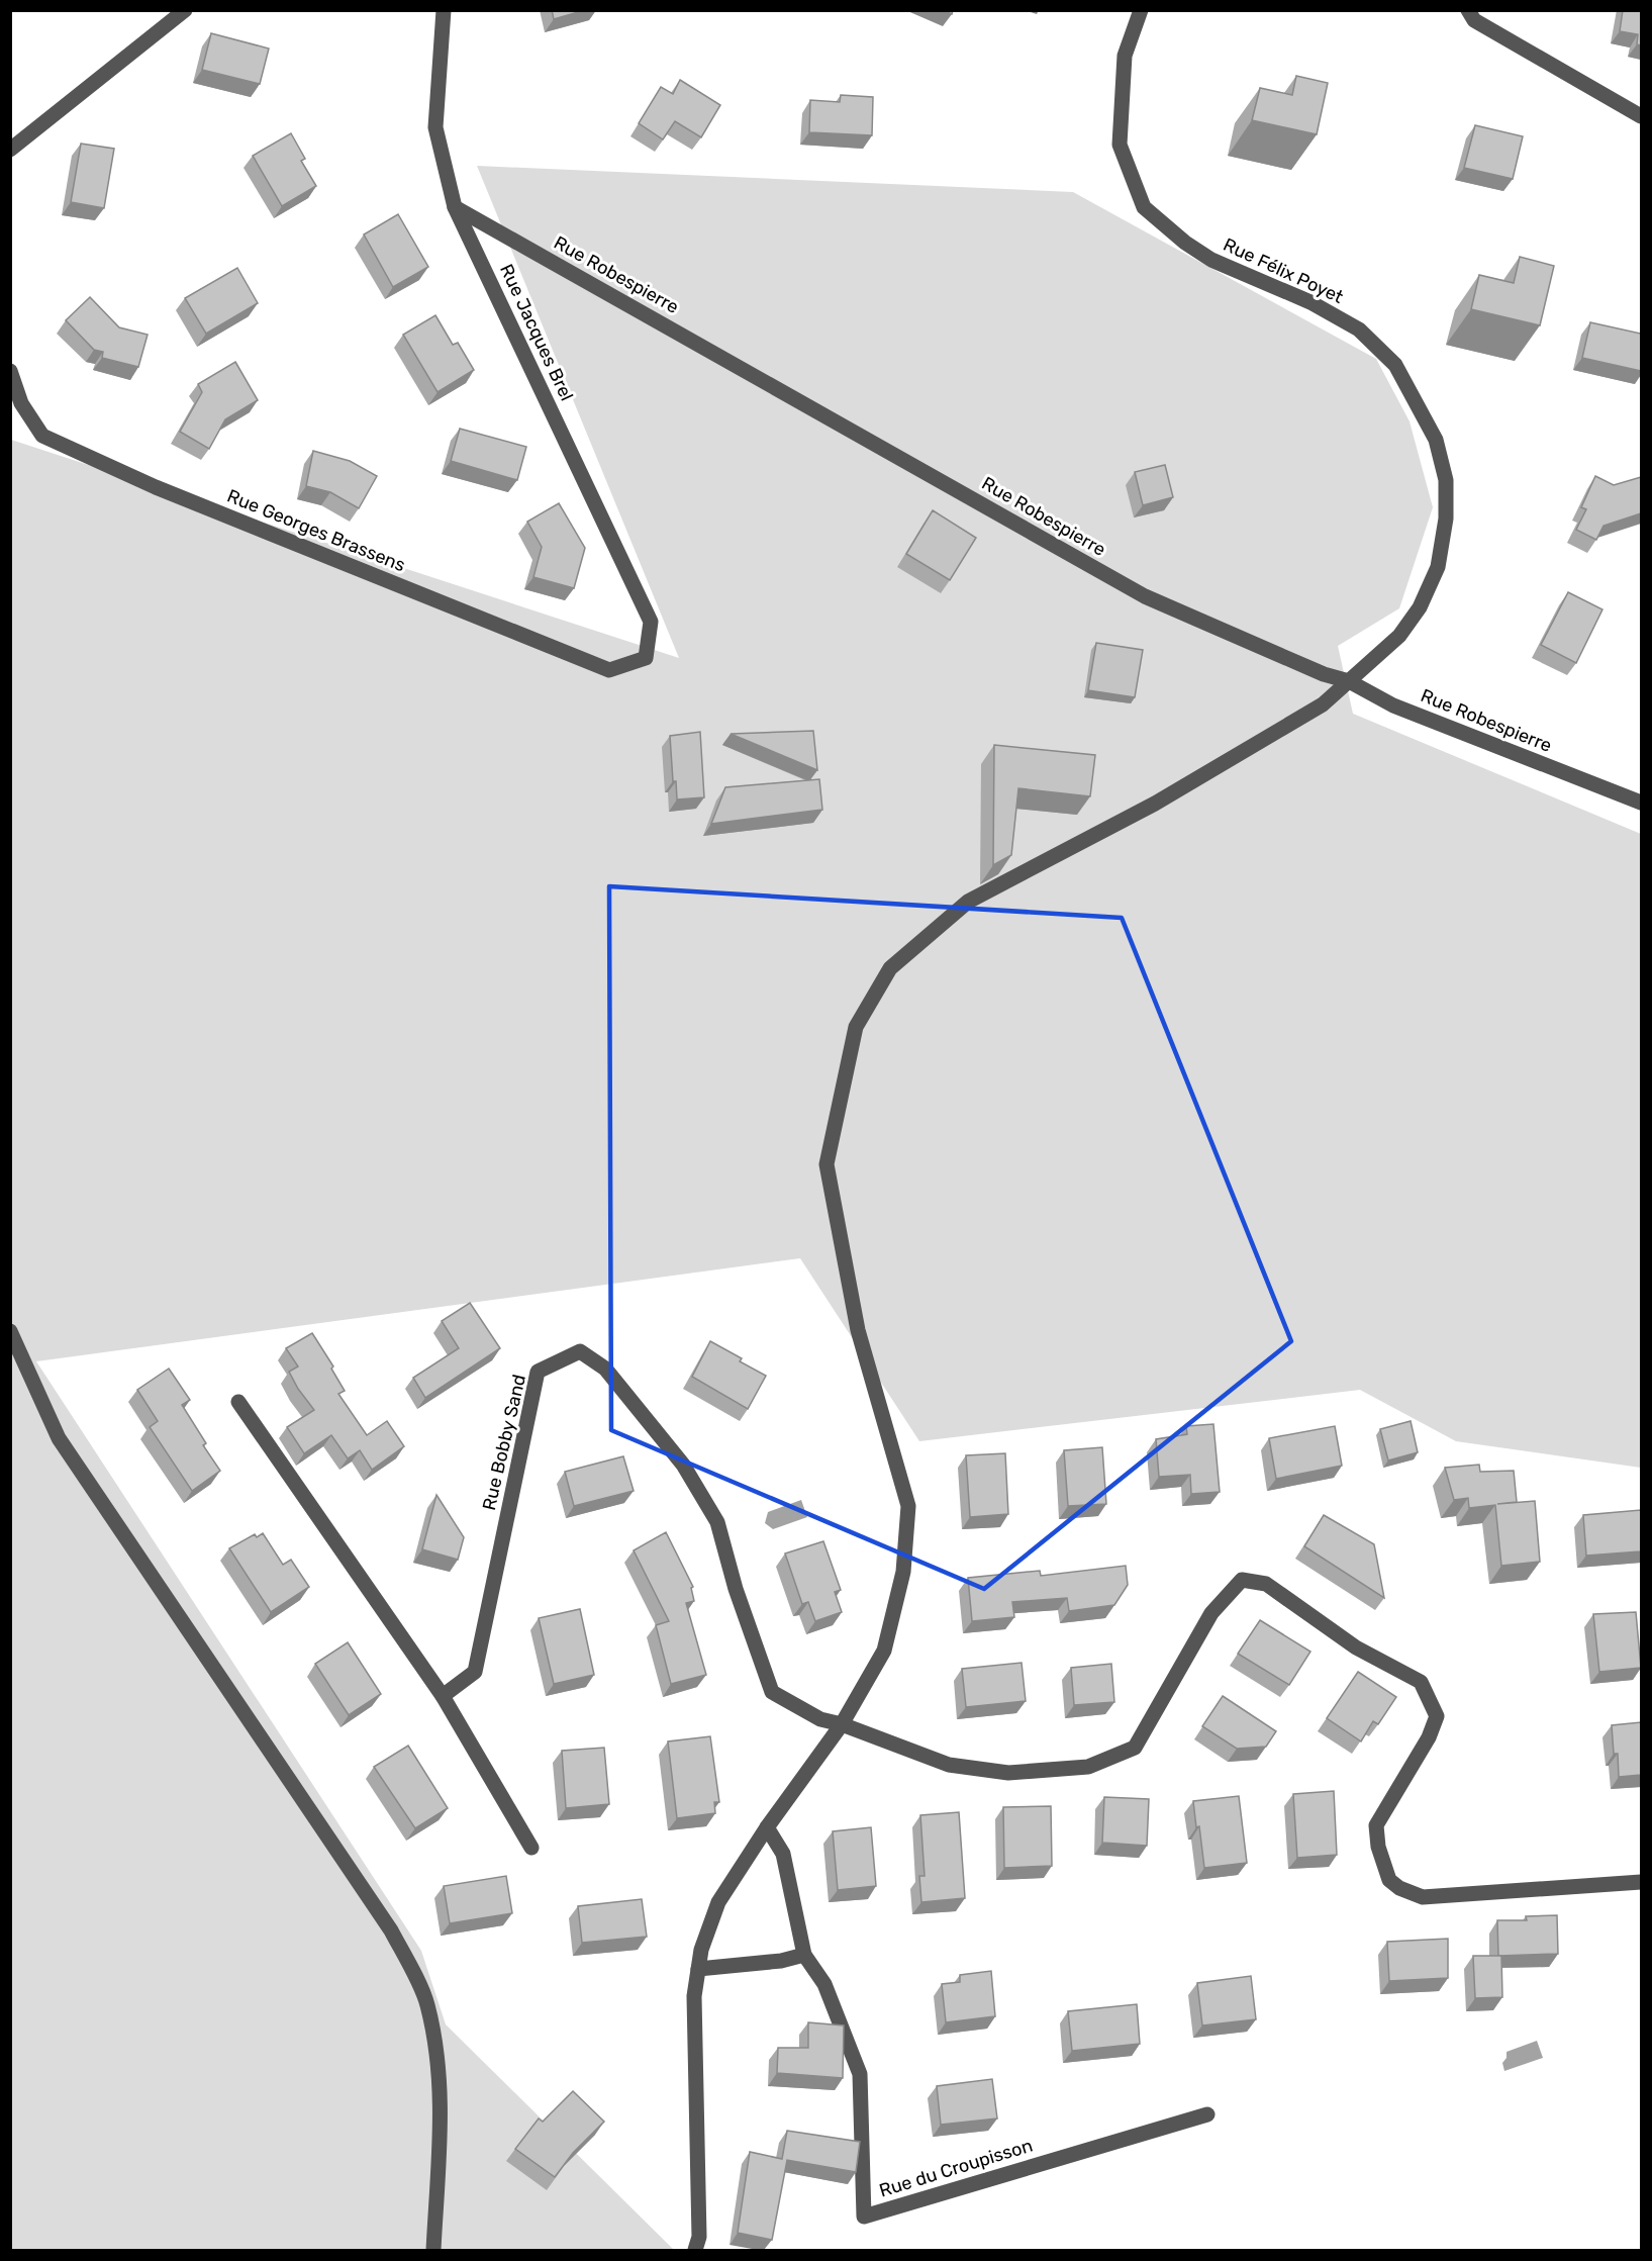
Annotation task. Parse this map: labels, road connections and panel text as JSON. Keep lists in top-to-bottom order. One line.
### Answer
{"streets":{"street":["Rue Félix Poyet","Rue Robespierre","Rue Jacques Brel","Rue Georges Brassens","Rue Bobby Sand","Rue du Croupisson"]},"crossings":[["Rue Félix Poyet","Rue Robespierre"],["Rue Félix Poyet","Rue Bobby Sand"],["Rue Félix Poyet","Rue du Croupisson"],["Rue Robespierre","Rue Jacques Brel"],["Rue Jacques Brel","Rue Georges Brassens"]]}
